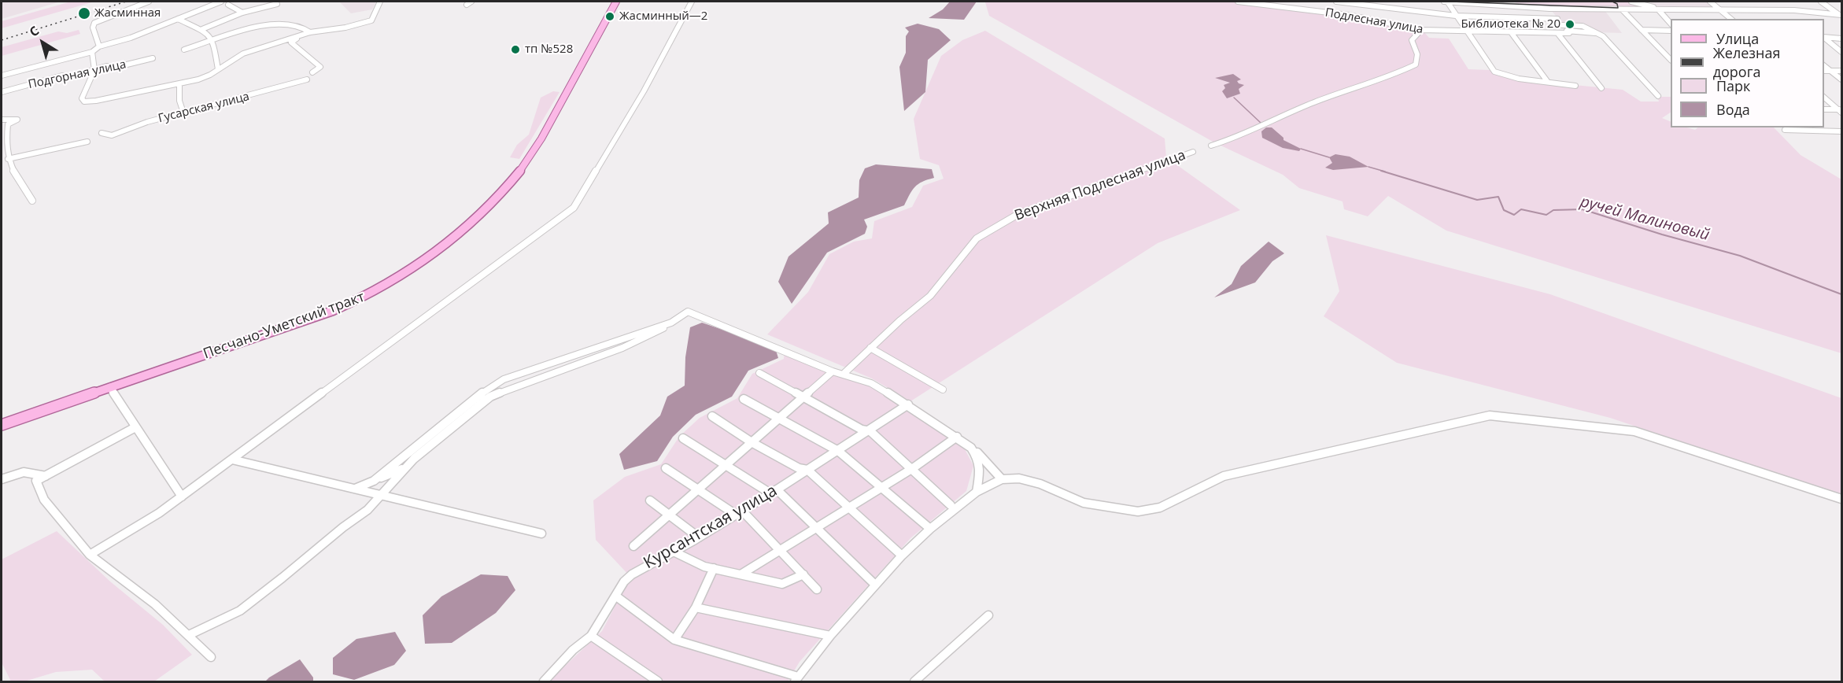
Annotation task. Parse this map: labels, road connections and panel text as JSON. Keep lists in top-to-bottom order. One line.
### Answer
{"streets":{"main road":["Песчано-Уметский тракт"],"street":["Подлесная улица","Подгорная улица","Гусарская улица","Верхняя Подлесная улица","Курсантская улица"]},"water":["ручей Малиновый"],"places":["Жасминная","Жасминный—2","Библиотека № 20","тп №528"],"legend":["Улица","Железная дорога","Парк","Вода"],"north":"top left"}
